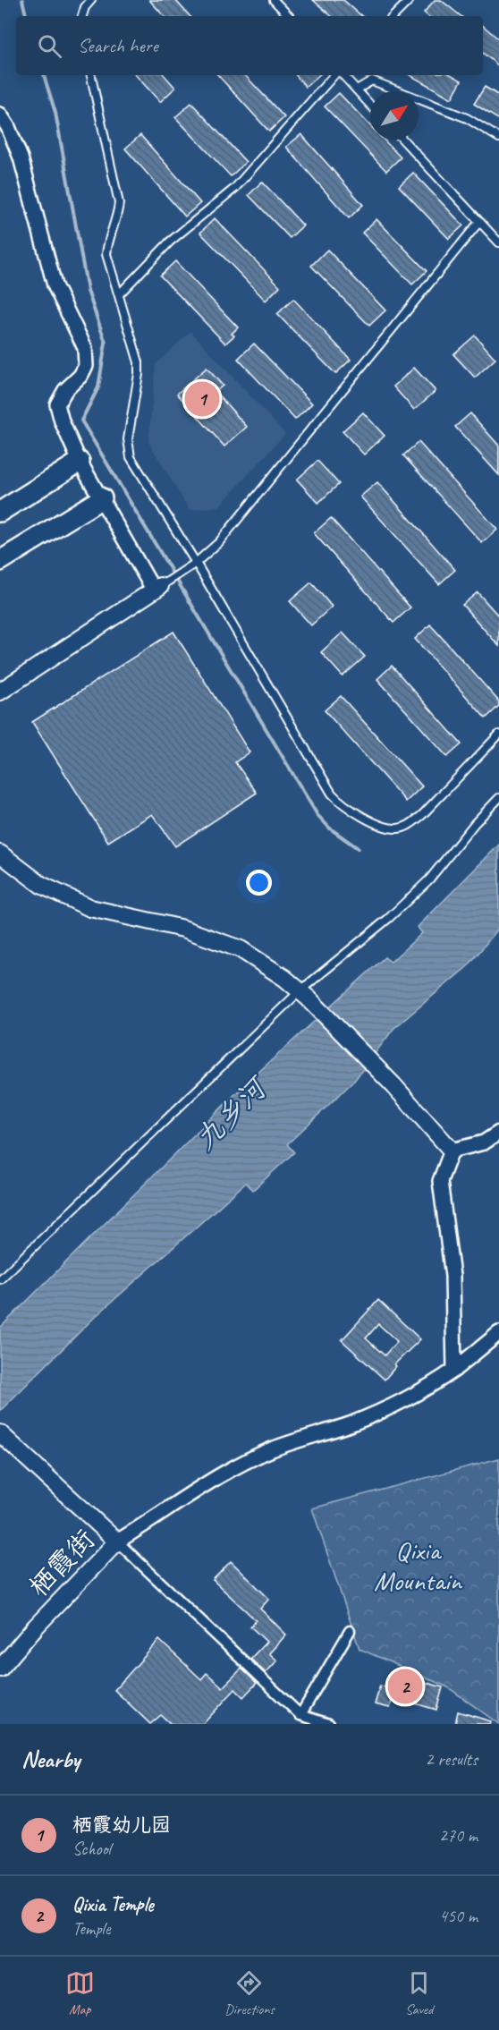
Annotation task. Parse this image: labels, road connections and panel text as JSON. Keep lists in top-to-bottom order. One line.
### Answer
{"streets":{"street":["栖霞街"]},"water":["九乡河"],"parks":["Qixia Mountain"],"north":"top right","page":{"search":"Search here","pins":["1","2"],"heading":["Nearby","2 results"],"list":[{"mark":"1","name":"栖霞幼儿园","note":"School","value":"270 m"},{"mark":"2","name":"Qixia Temple","note":"Temple","value":"450 m"}],"nav":["Map","Directions","Saved"]}}
